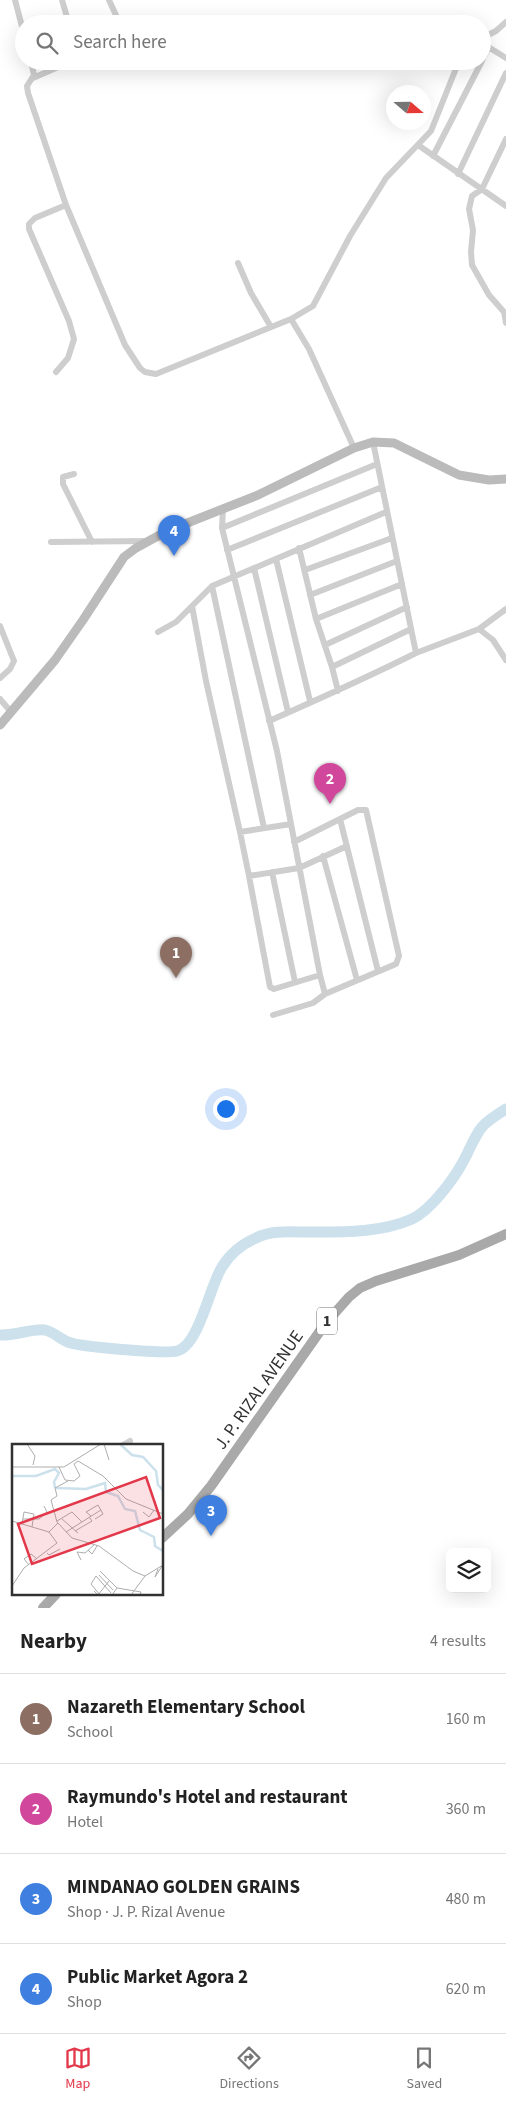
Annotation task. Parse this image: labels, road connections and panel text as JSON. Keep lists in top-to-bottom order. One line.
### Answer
{"streets":{"main road":["1","J. P. RIZAL AVENUE"]},"north":"right","page":{"search":"Search here","pins":["4","2","1","3"],"heading":["Nearby","4 results"],"list":[{"mark":"1","name":"Nazareth Elementary School","note":"School","value":"160 m"},{"mark":"2","name":"Raymundo's Hotel and restaurant","note":"Hotel","value":"360 m"},{"mark":"3","name":"MINDANAO GOLDEN GRAINS","note":"Shop · J. P. Rizal Avenue","value":"480 m"},{"mark":"4","name":"Public Market Agora 2","note":"Shop","value":"620 m"}],"nav":["Map","Directions","Saved"]}}
